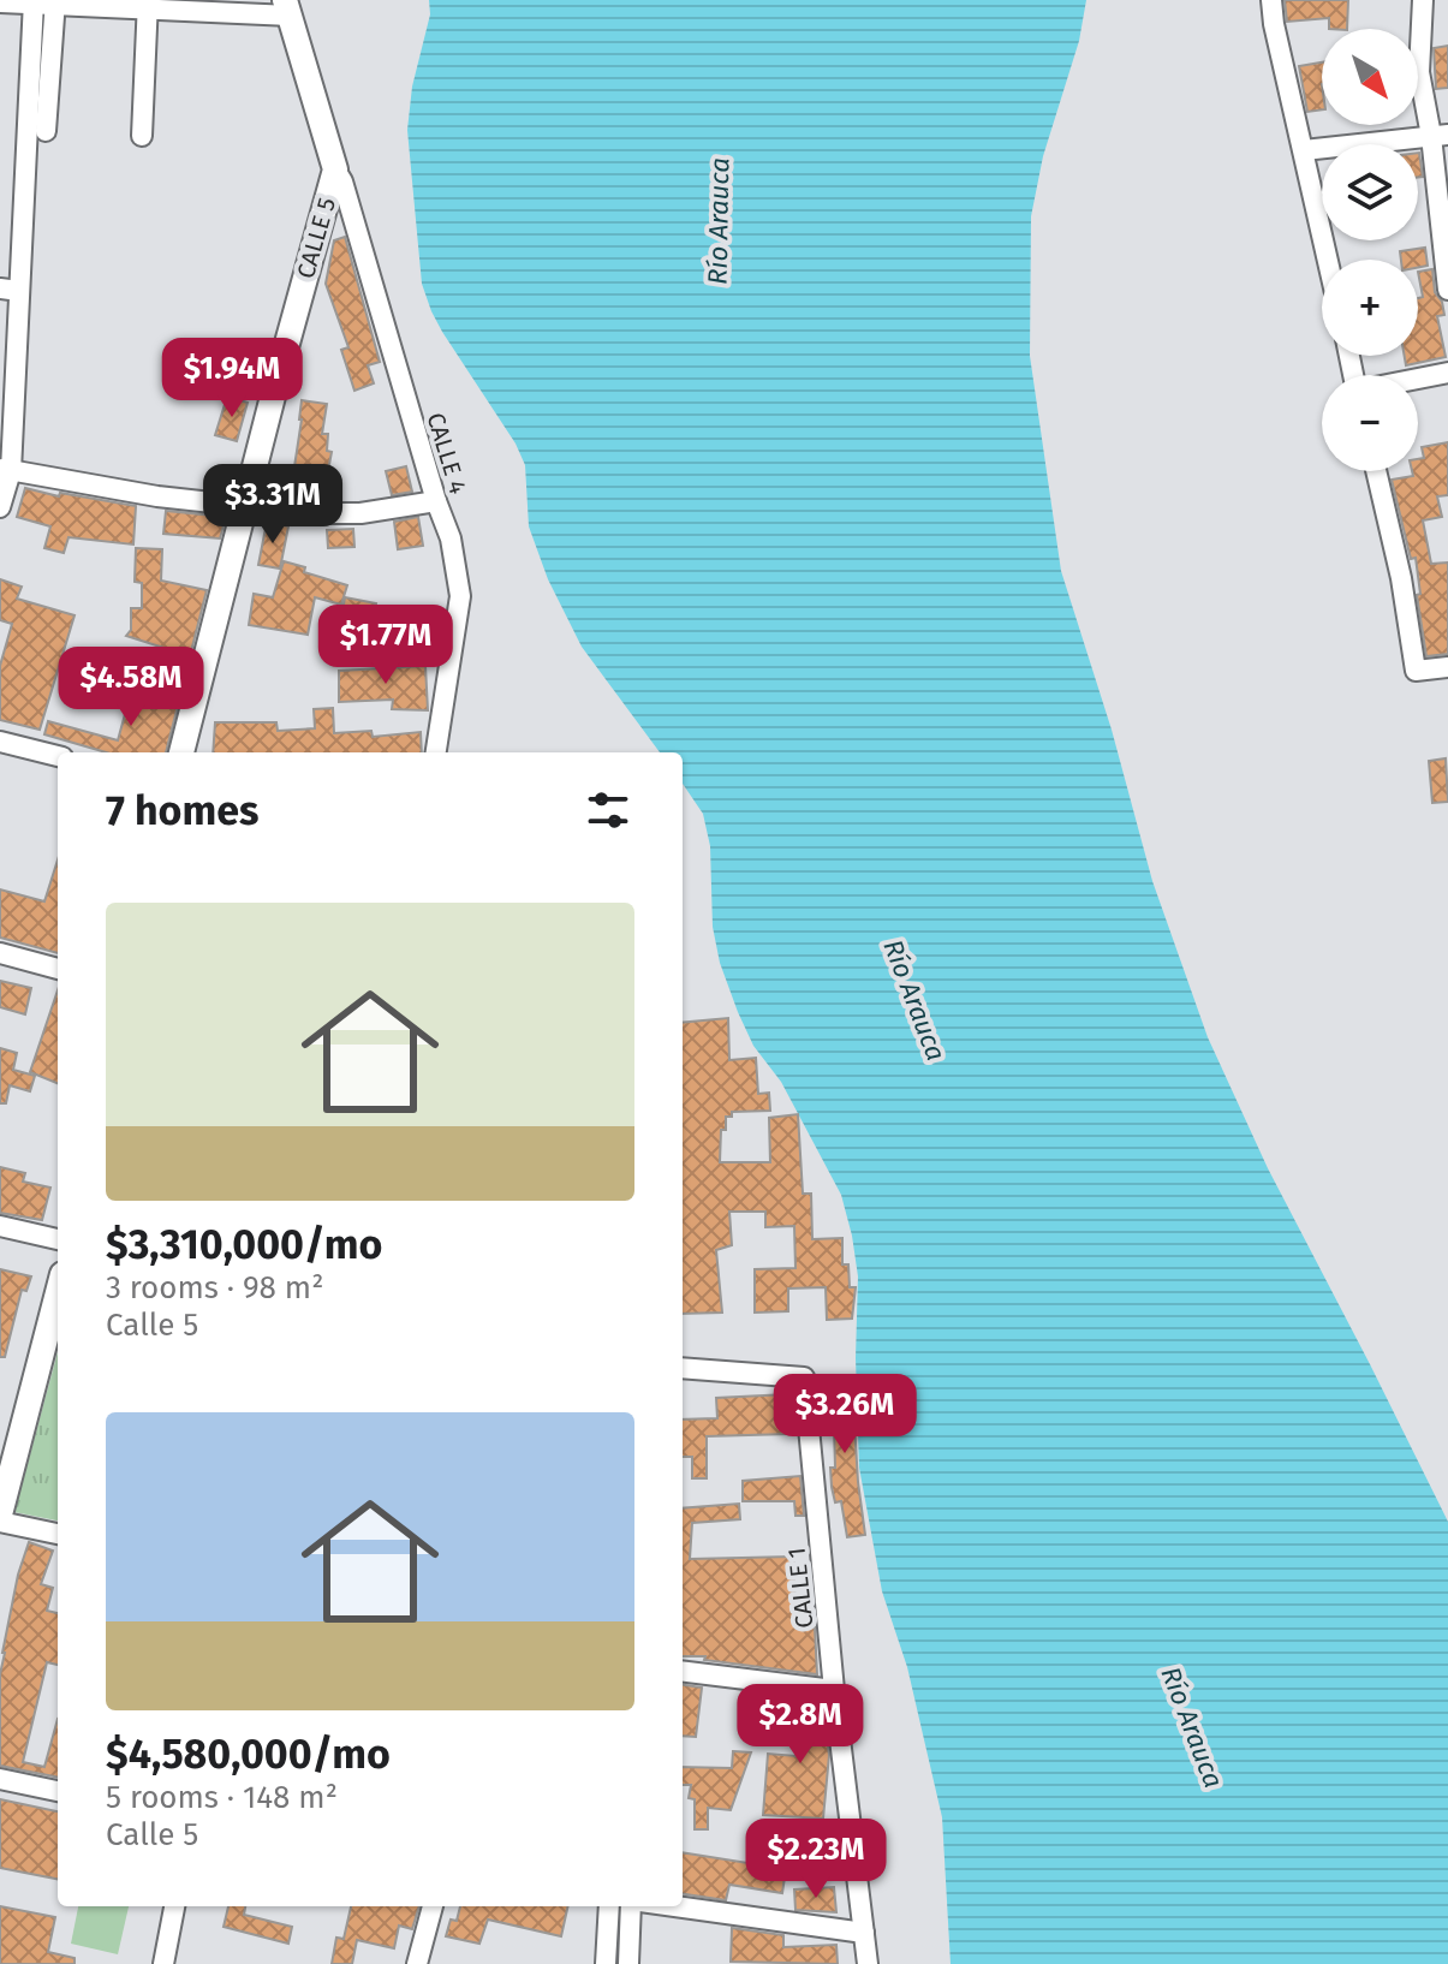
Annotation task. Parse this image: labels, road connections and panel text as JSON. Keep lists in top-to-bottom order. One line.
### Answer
{"streets":{"main road":["CALLE 5"],"street":["CALLE 4","CALLE 1"]},"crossings":[["CALLE 5","CALLE 4"]],"water":["Río Arauca"],"north":"bottom right","page":{"map_buttons":["+","−"],"price":["$1.94M","$3.31M","$1.77M","$4.58M","$3.26M","$2.8M","$2.23M"],"heading":"7 homes","list":[{"name":"$3,310,000/mo","note":"3 rooms · 98 m² · Calle 5"},{"name":"$4,580,000/mo","note":"5 rooms · 148 m² · Calle 5"}]}}
